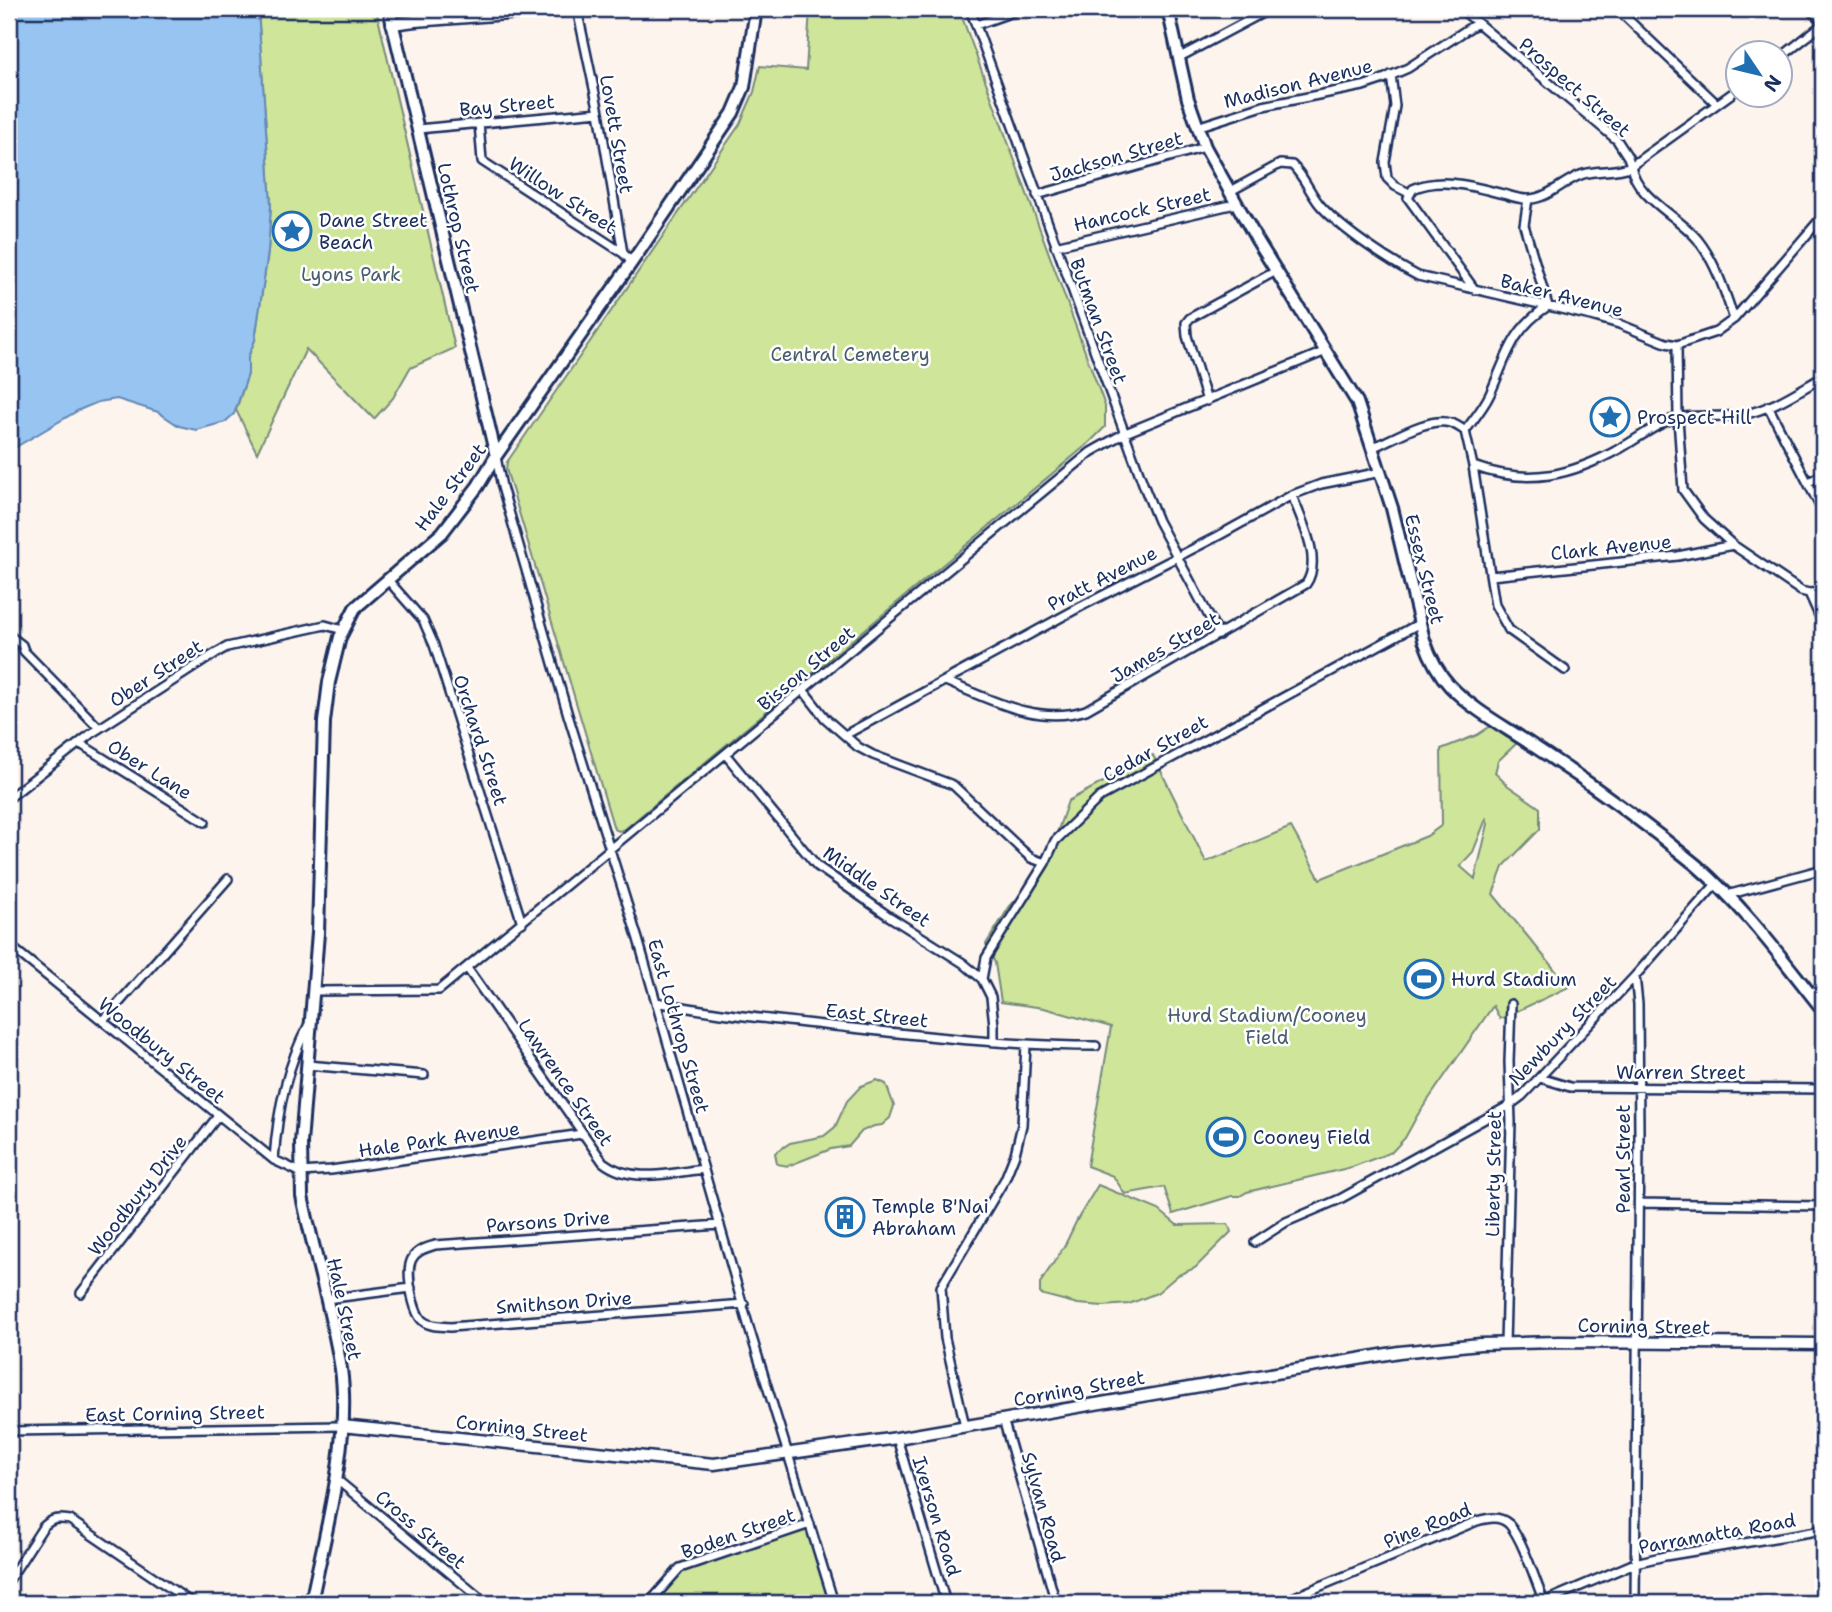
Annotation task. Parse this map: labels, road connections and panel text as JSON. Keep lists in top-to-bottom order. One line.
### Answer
{"streets":{"main road":["Lothrop Street","Hale Street","Essex Street"],"street":["Madison Avenue","Prospect Street","Bay Street","Lovett Street","Jackson Street","Willow Street","Hancock Street","Baker Avenue","Butman Street","Clark Avenue","Pratt Avenue","James Street","Bisson Street","Ober Street","Orchard Street","Cedar Street","Ober Lane","Middle Street","East Street","East Lothrop Street","Newbury Street","Woodbury Street","Warren Street","Lawrence Street","Hale Park Avenue","Pearl Street","Liberty Street","Woodbury Drive","Parsons Drive","Smithson Drive","Corning Street","East Corning Street","Sylvan Road","Iverson Road","Pine Road","Cross Street","Boden Street","Parramatta Road"]},"crossings":[["Madison Avenue","Prospect Street"],["Madison Avenue","Essex Street"],["Bay Street","Lovett Street"],["Bay Street","Willow Street"],["Bay Street","Lothrop Street"],["Lovett Street","Willow Street"],["Jackson Street","Butman Street"],["Jackson Street","Essex Street"],["Hancock Street","Butman Street"],["Hancock Street","Essex Street"],["Lothrop Street","Hale Street"],["Lothrop Street","East Lothrop Street"],["Baker Avenue","Essex Street"],["Butman Street","Pratt Avenue"],["Butman Street","James Street"],["Butman Street","Bisson Street"],["Hale Street","Bisson Street"],["Hale Street","Ober Street"],["Hale Street","Orchard Street"],["Hale Street","East Lothrop Street"],["Hale Street","Woodbury Street"],["Hale Street","Hale Park Avenue"],["Hale Street","Corning Street"],["Hale Street","East Corning Street"],["Hale Street","Cross Street"],["Essex Street","Pratt Avenue"],["Essex Street","Bisson Street"],["Essex Street","Cedar Street"],["Essex Street","Newbury Street"],["Pratt Avenue","James Street"],["Bisson Street","Orchard Street"],["Bisson Street","Middle Street"],["Bisson Street","East Lothrop Street"],["Bisson Street","Lawrence Street"],["Ober Street","Ober Lane"],["Cedar Street","Middle Street"],["East Street","East Lothrop Street"],["East Lothrop Street","Lawrence Street"],["East Lothrop Street","Parsons Drive"],["East Lothrop Street","Smithson Drive"],["East Lothrop Street","Corning Street"],["East Lothrop Street","Boden Street"],["Newbury Street","Warren Street"],["Newbury Street","Pearl Street"],["Newbury Street","Liberty Street"],["Woodbury Street","Hale Park Avenue"],["Woodbury Street","Woodbury Drive"],["Warren Street","Pearl Street"],["Lawrence Street","Hale Park Avenue"],["Pearl Street","Corning Street"],["Pearl Street","Parramatta Road"],["Liberty Street","Corning Street"],["Parsons Drive","Smithson Drive"],["Corning Street","East Corning Street"],["Corning Street","Sylvan Road"],["Corning Street","Iverson Road"],["Pine Road","Parramatta Road"]],"parks":["Lyons Park","Central Cemetery","Hurd Stadium/Cooney Field"],"places":{"place":["Dane Street Beach","Prospect Hill"],"sports":["Hurd Stadium","Cooney Field"],"building":["Temple B'Nai Abraham"]},"north":"bottom right"}
